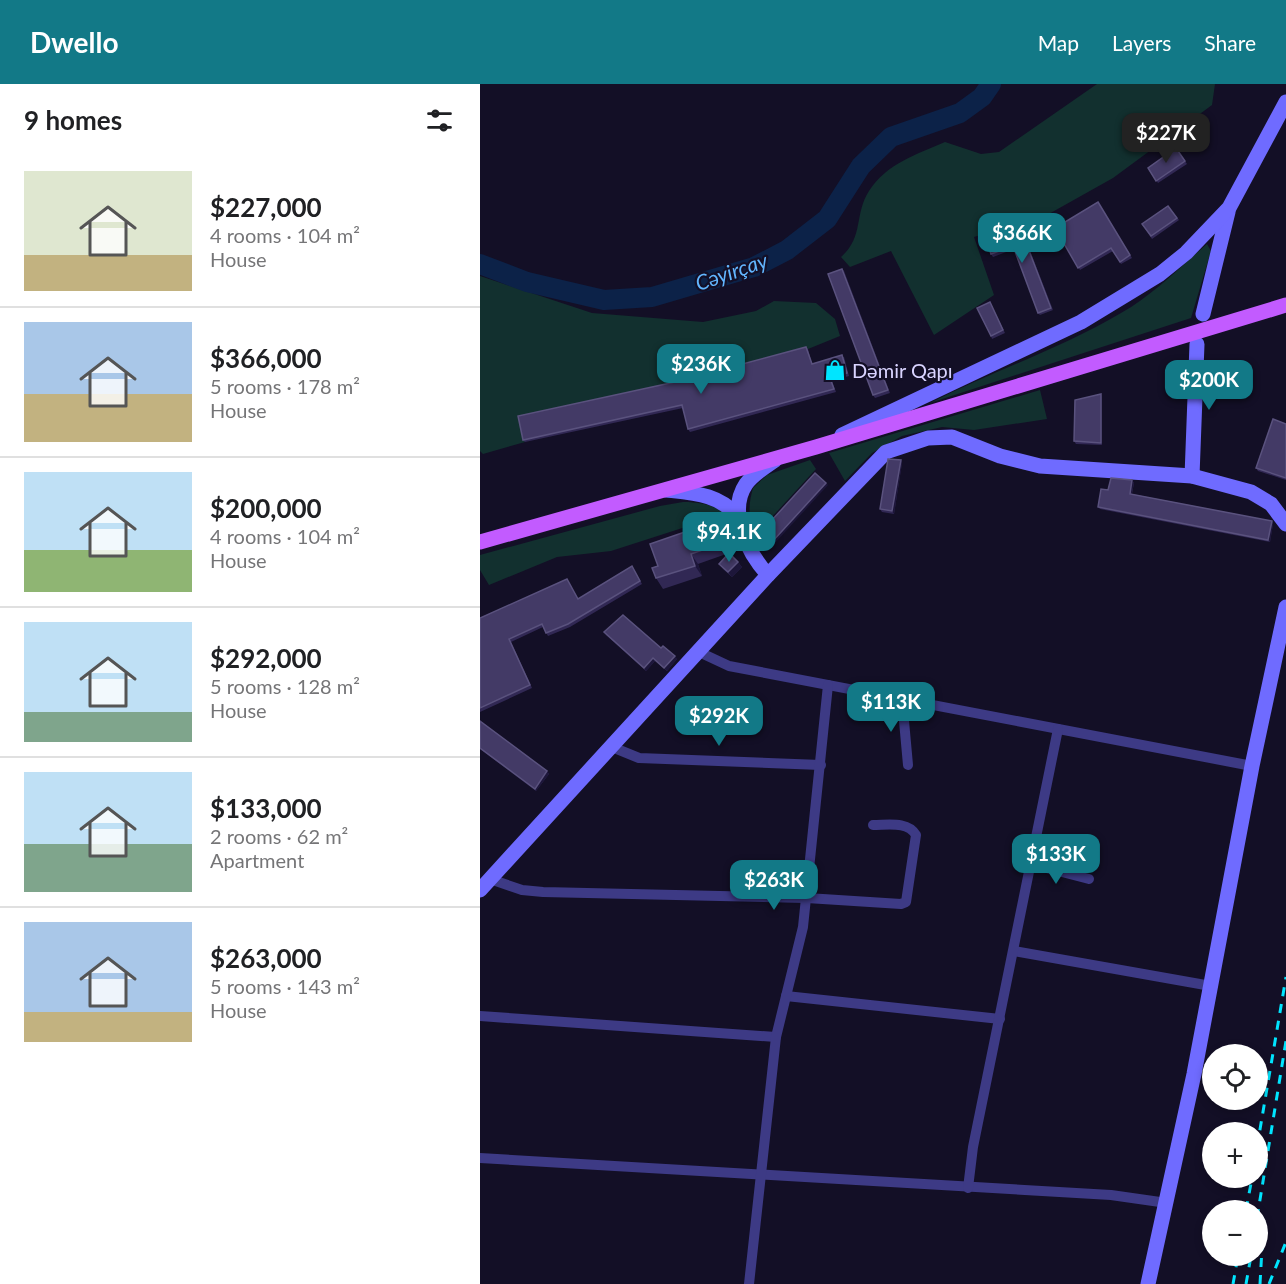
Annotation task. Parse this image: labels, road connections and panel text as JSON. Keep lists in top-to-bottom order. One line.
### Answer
{"water":["Cəyirçay"],"places":{"shop":["Dəmir Qapı"]},"page":{"header":"Dwello","nav":["Map","Layers","Share"],"heading":"9 homes","price":["$227K","$366K","$236K","$200K","$94.1K","$113K","$292K","$133K","$263K"],"list":[{"name":"$227,000","note":"4 rooms · 104 m² · House"},{"name":"$366,000","note":"5 rooms · 178 m² · House"},{"name":"$200,000","note":"4 rooms · 104 m² · House"},{"name":"$292,000","note":"5 rooms · 128 m² · House"},{"name":"$133,000","note":"2 rooms · 62 m² · Apartment"},{"name":"$263,000","note":"5 rooms · 143 m² · House"}],"map_buttons":["+","−"]}}
